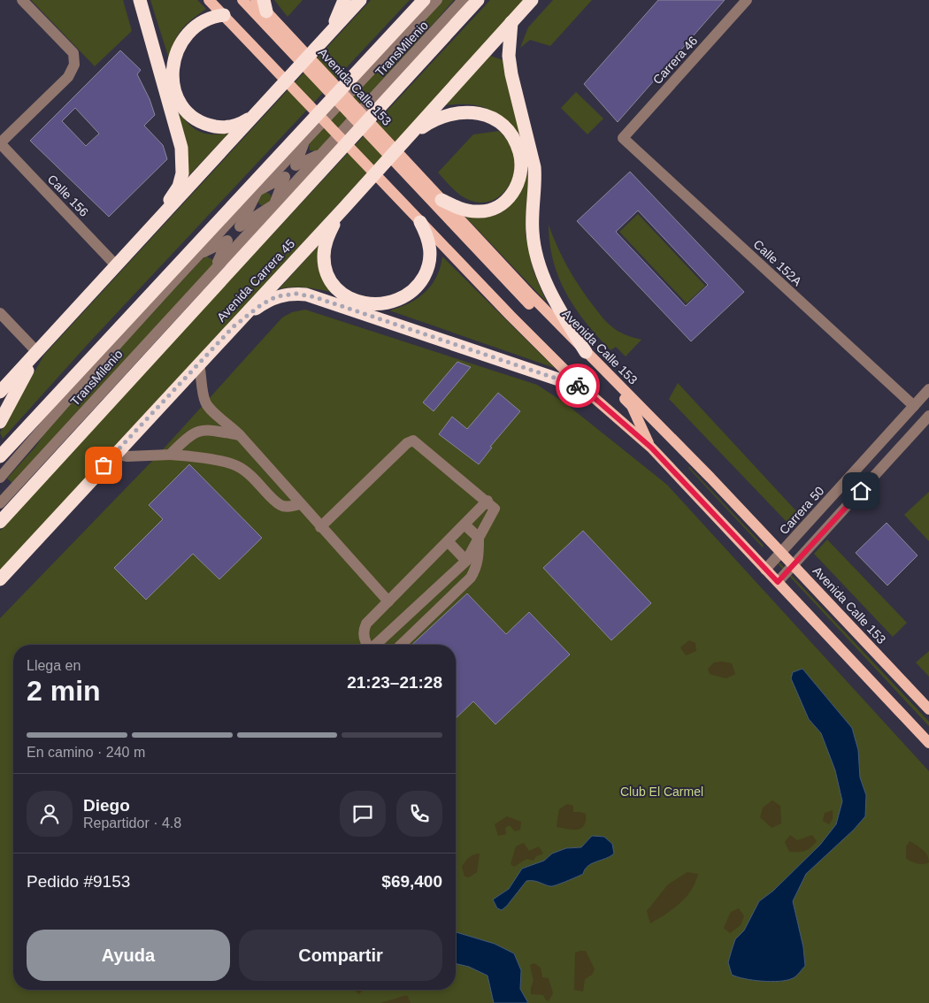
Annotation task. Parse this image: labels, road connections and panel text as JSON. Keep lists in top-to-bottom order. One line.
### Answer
{"streets":{"highway":["Avenida Carrera 45"],"main road":["Avenida Calle 153"],"street":["TransMilenio","Carrera 46","Calle 156","Calle 152A","Carrera 50"]},"crossings":[["Carrera 46","Calle 152A"],["Avenida Calle 153","Carrera 50"],["Calle 152A","Carrera 50"]],"parks":["Club El Carmel"],"page":{"heading":["2 min","Llega en","21:23–21:28"],"panel":["Diego","Repartidor · 4.8","Pedido #9153","$69,400"],"bar":"En camino · 240 m","buttons":["Ayuda","Compartir"]}}
